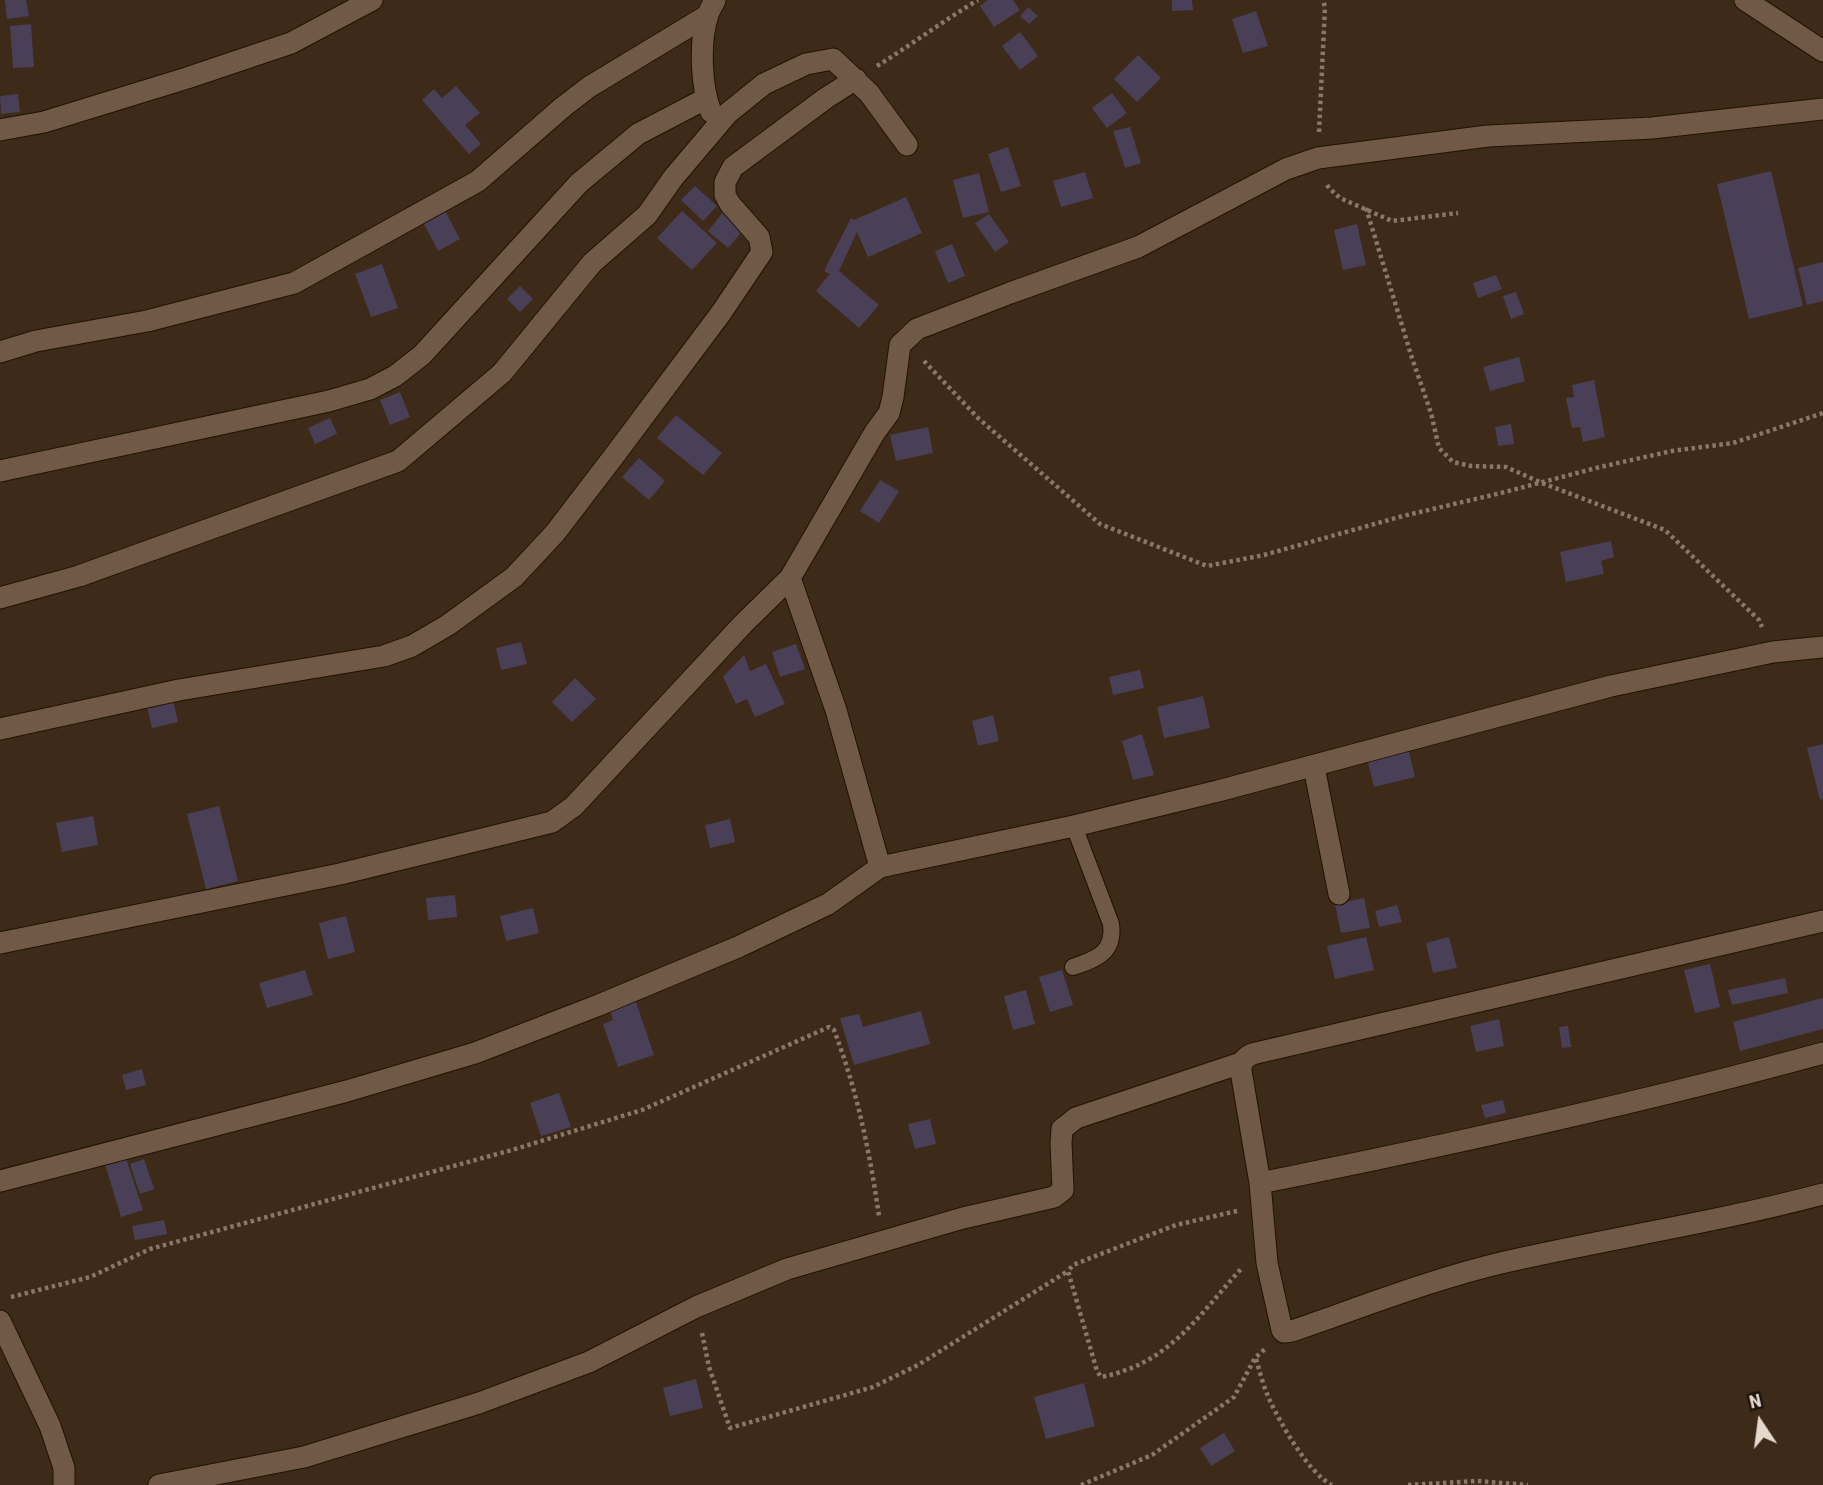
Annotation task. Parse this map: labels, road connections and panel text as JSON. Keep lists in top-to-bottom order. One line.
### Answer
{"north":"top"}
